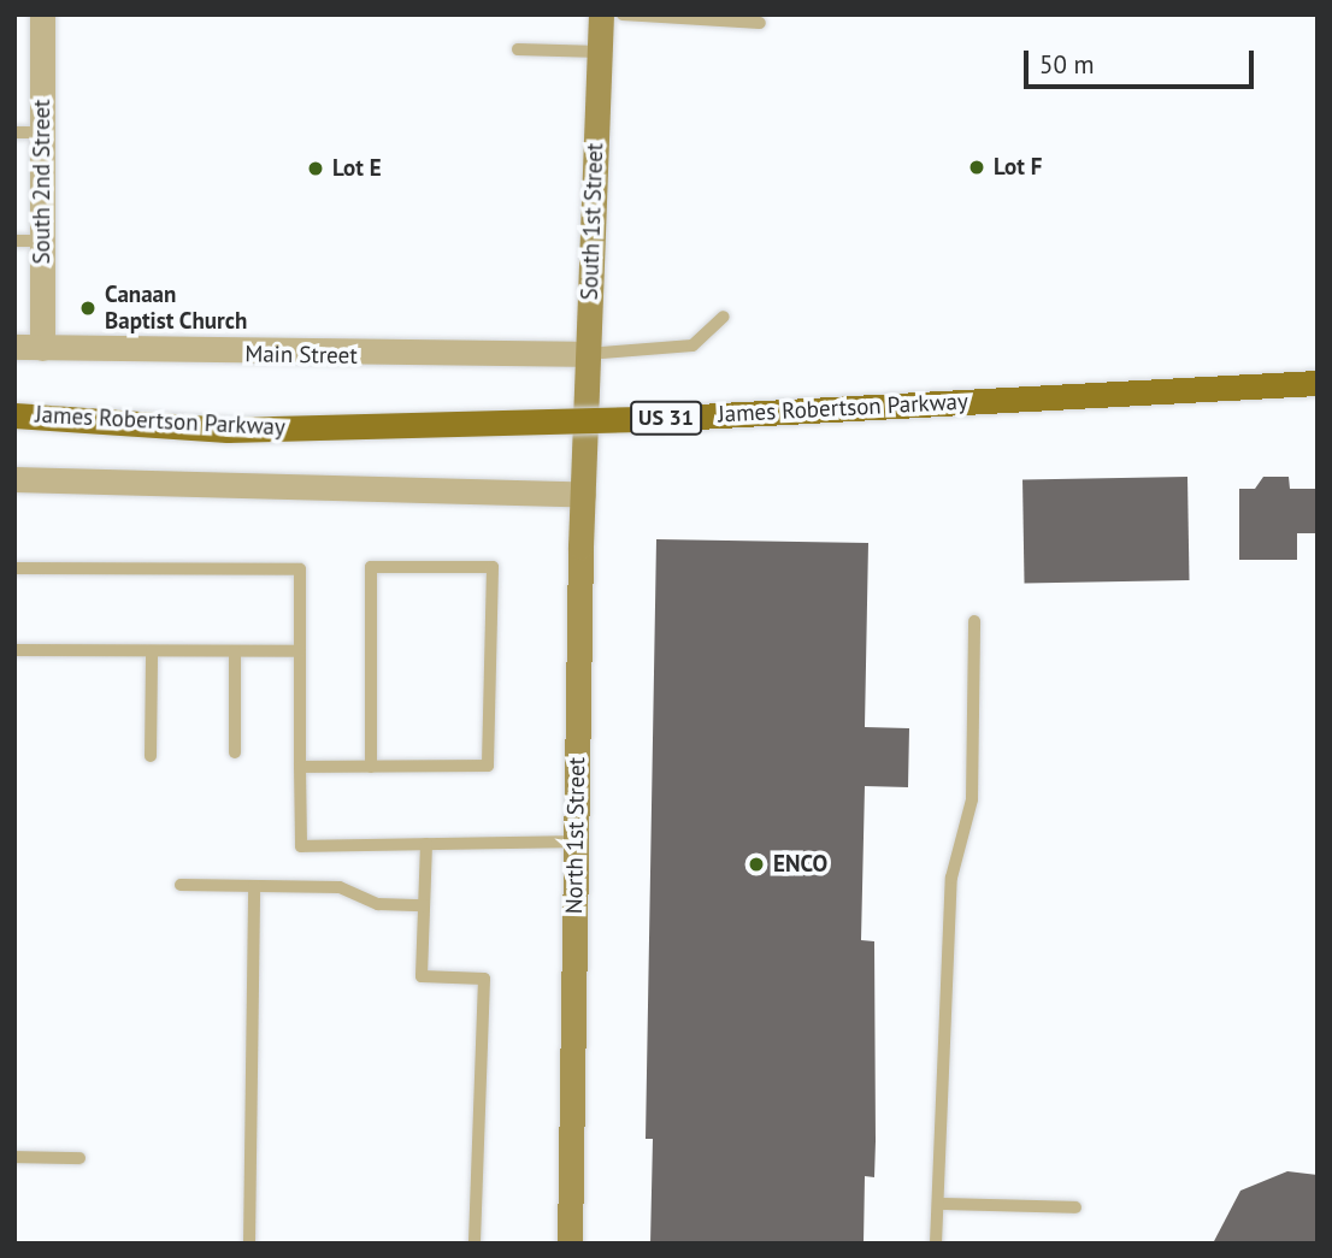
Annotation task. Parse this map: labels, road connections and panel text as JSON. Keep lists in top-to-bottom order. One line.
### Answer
{"streets":{"main road":["James Robertson Parkway","US 31"],"street":["South 2nd Street","South 1st Street","Main Street","North 1st Street"]},"crossings":[["South 2nd Street","Main Street"],["South 1st Street","Main Street"],["South 1st Street","North 1st Street"]],"places":["Lot F","Lot E","Canaan Baptist Church","ENCO"],"scale_bar":"50 m"}
